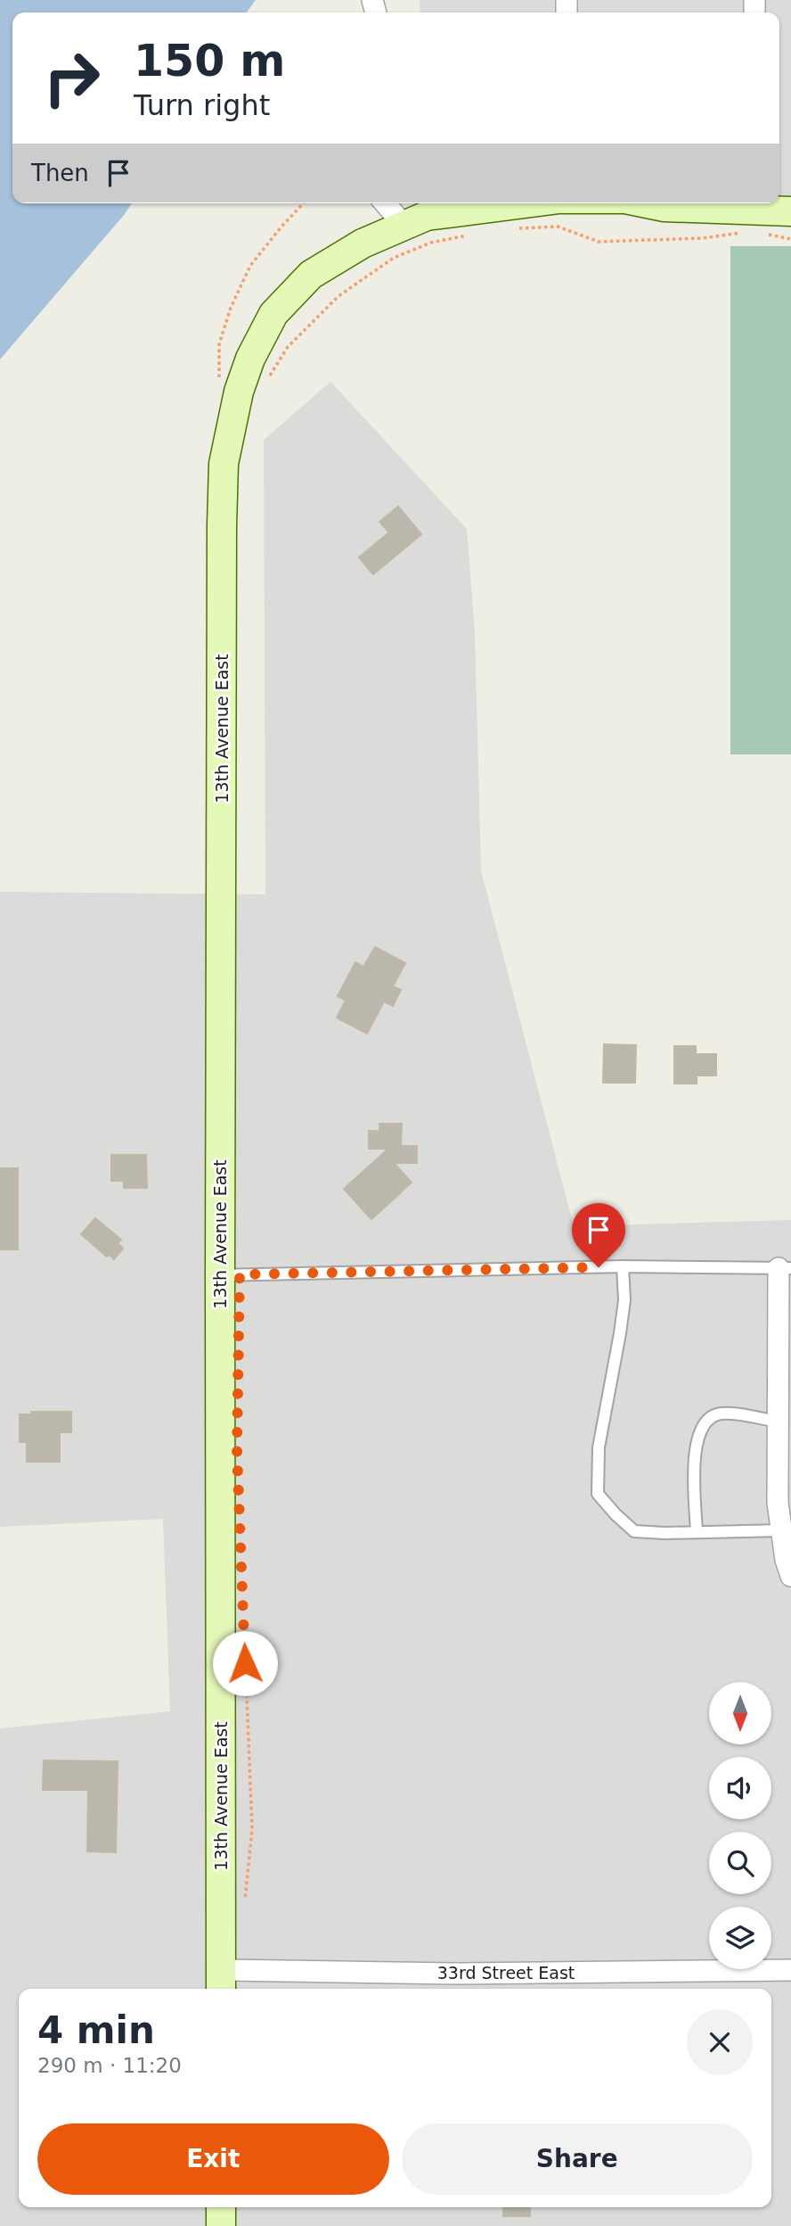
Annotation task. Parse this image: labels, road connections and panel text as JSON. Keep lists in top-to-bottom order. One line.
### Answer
{"streets":{"main road":["13th Avenue East"],"street":["33rd Street East"]},"crossings":[["13th Avenue East","33rd Street East"]],"north":"bottom","page":{"turn":["150 m","Turn right"],"then":"Then","heading":["4 min","290 m · 11:20"],"buttons":["Exit","Share"]}}
